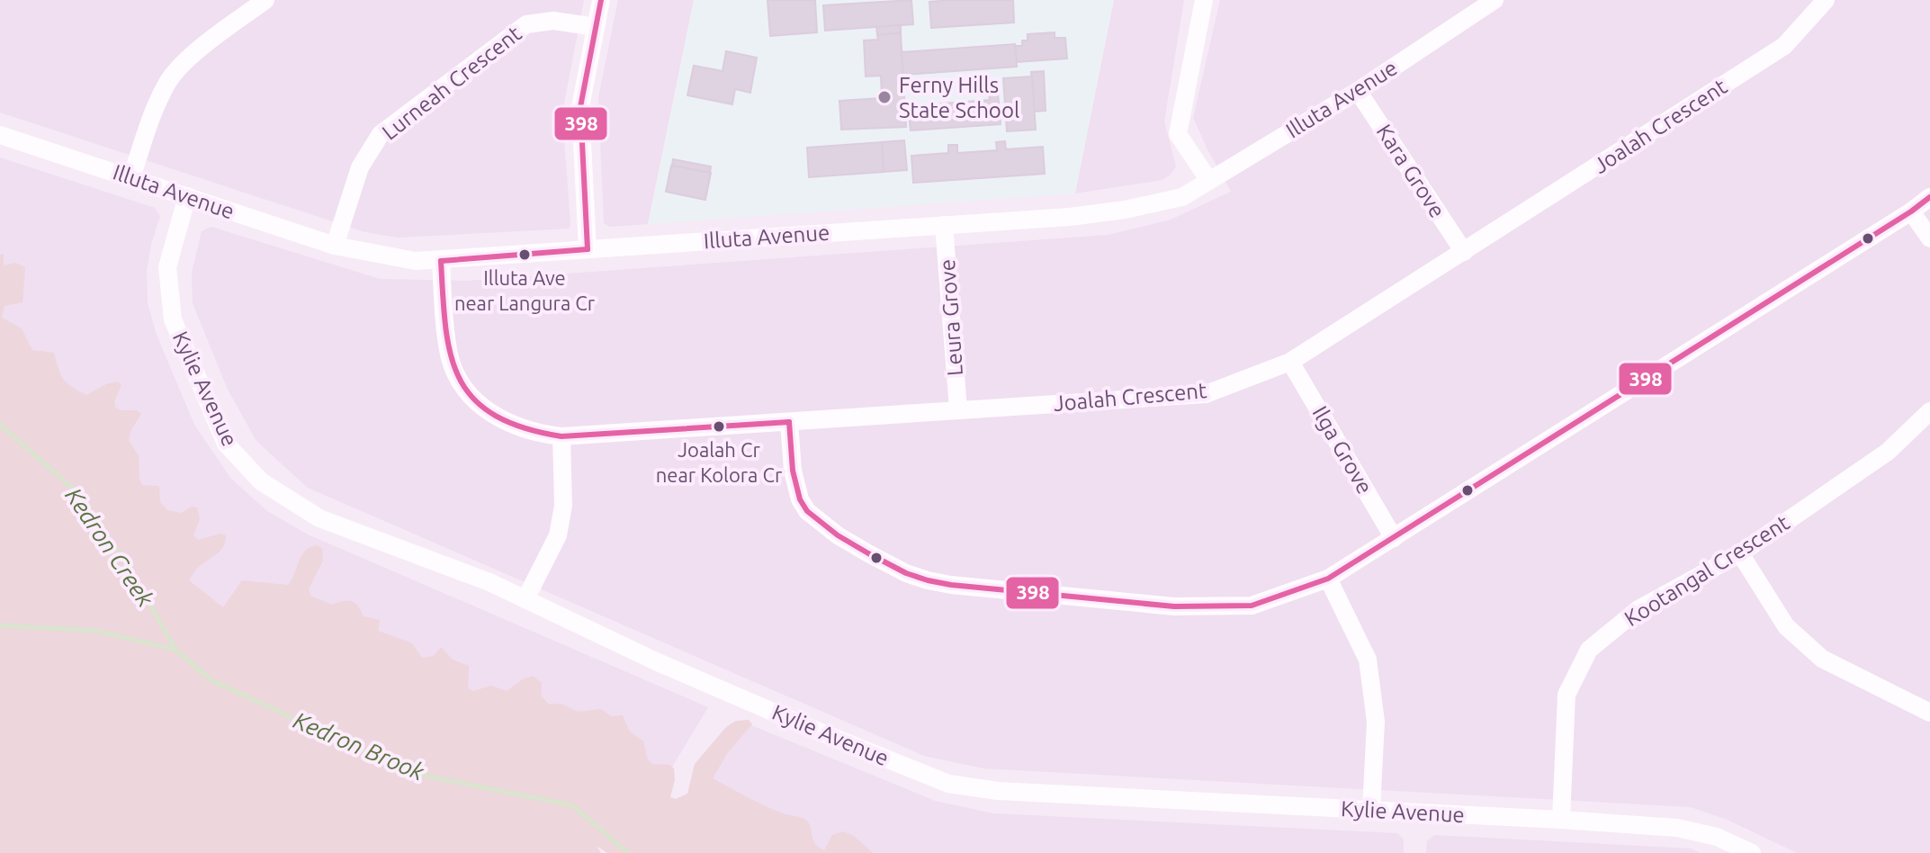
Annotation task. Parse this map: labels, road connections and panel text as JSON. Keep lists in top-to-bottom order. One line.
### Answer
{"streets":{"street":["Lurneah Crescent","Illuta Avenue","Joalah Crescent","Kara Grove","Leura Grove","Kylie Avenue","Ilga Grove","Kootangal Crescent"]},"crossings":[["Lurneah Crescent","Illuta Avenue"],["Illuta Avenue","Joalah Crescent"],["Illuta Avenue","Kara Grove"],["Illuta Avenue","Leura Grove"],["Illuta Avenue","Kylie Avenue"],["Joalah Crescent","Kara Grove"],["Joalah Crescent","Leura Grove"],["Joalah Crescent","Ilga Grove"],["Kylie Avenue","Kootangal Crescent"]],"water":["Kedron Creek","Kedron Brook"],"places":["Ferny Hills State School","Illuta Ave near Langura Cr","Joalah Cr near Kolora Cr"],"lines":["transit line 398"]}
